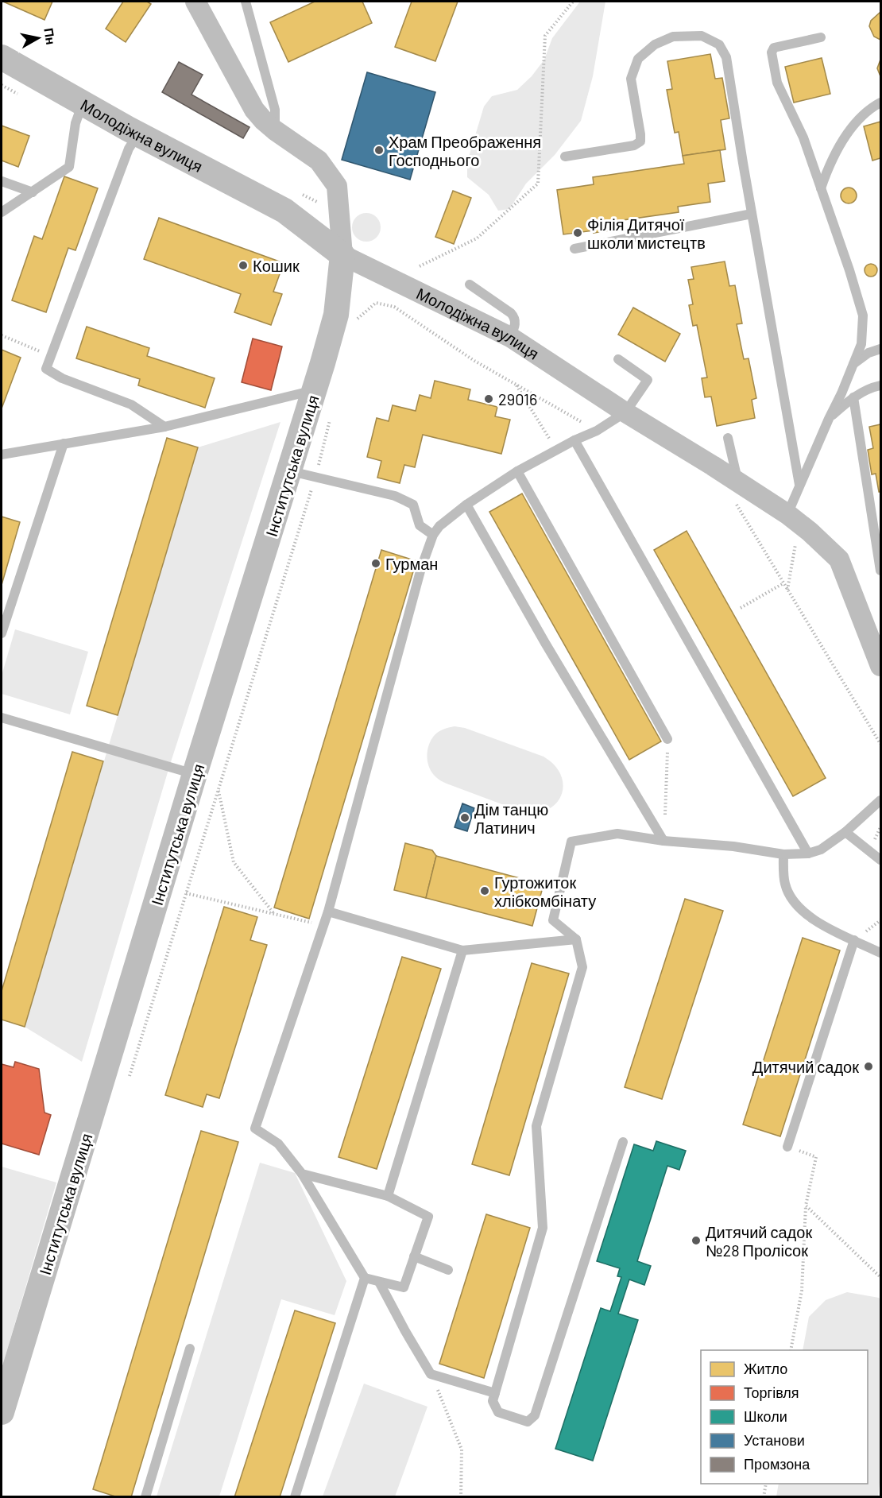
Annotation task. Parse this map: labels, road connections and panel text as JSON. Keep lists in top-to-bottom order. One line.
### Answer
{"streets":{"street":["Молодіжна вулиця","Інститутська вулиця"]},"crossings":[["Молодіжна вулиця","Інститутська вулиця"]],"places":["Храм Преображення Господнього","Філія Дитячої школи мистецтв","Кошик","29016","Гурман","Дім танцю Латинич","Гуртожиток хлібкомбінату","Дитячий садок","Дитячий садок №28 Пролісок"],"legend":["Житло","Торгівля","Школи","Установи","Промзона"],"north":"right"}
